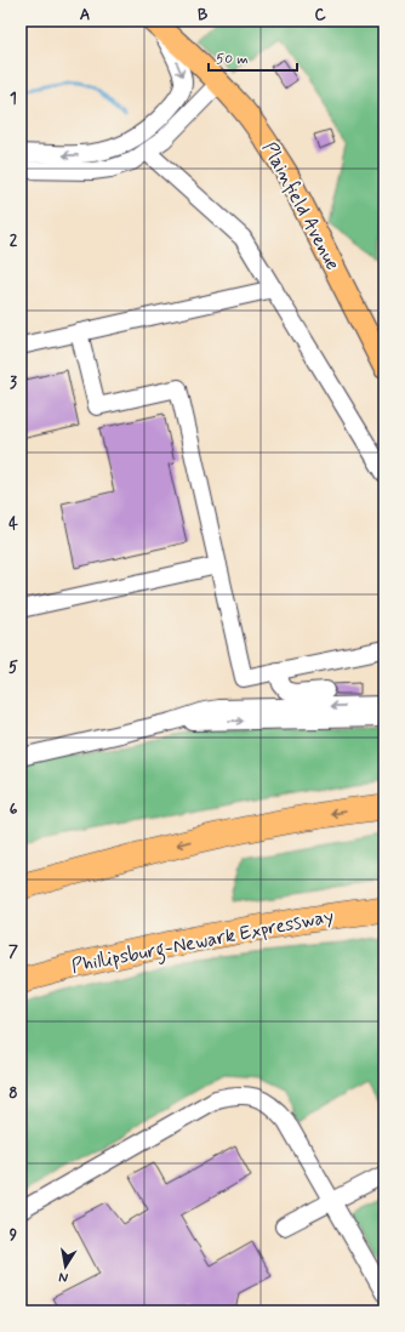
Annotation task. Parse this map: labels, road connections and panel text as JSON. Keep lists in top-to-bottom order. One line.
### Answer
{"streets":{"highway":["Phillipsburg-Newark Expressway"],"main road":["Plainfield Avenue"]},"scale_bar":"50 m","north":"bottom","grid":{"columns":["A","B","C"],"rows":["1","2","3","4","5","6","7","8","9"]}}
